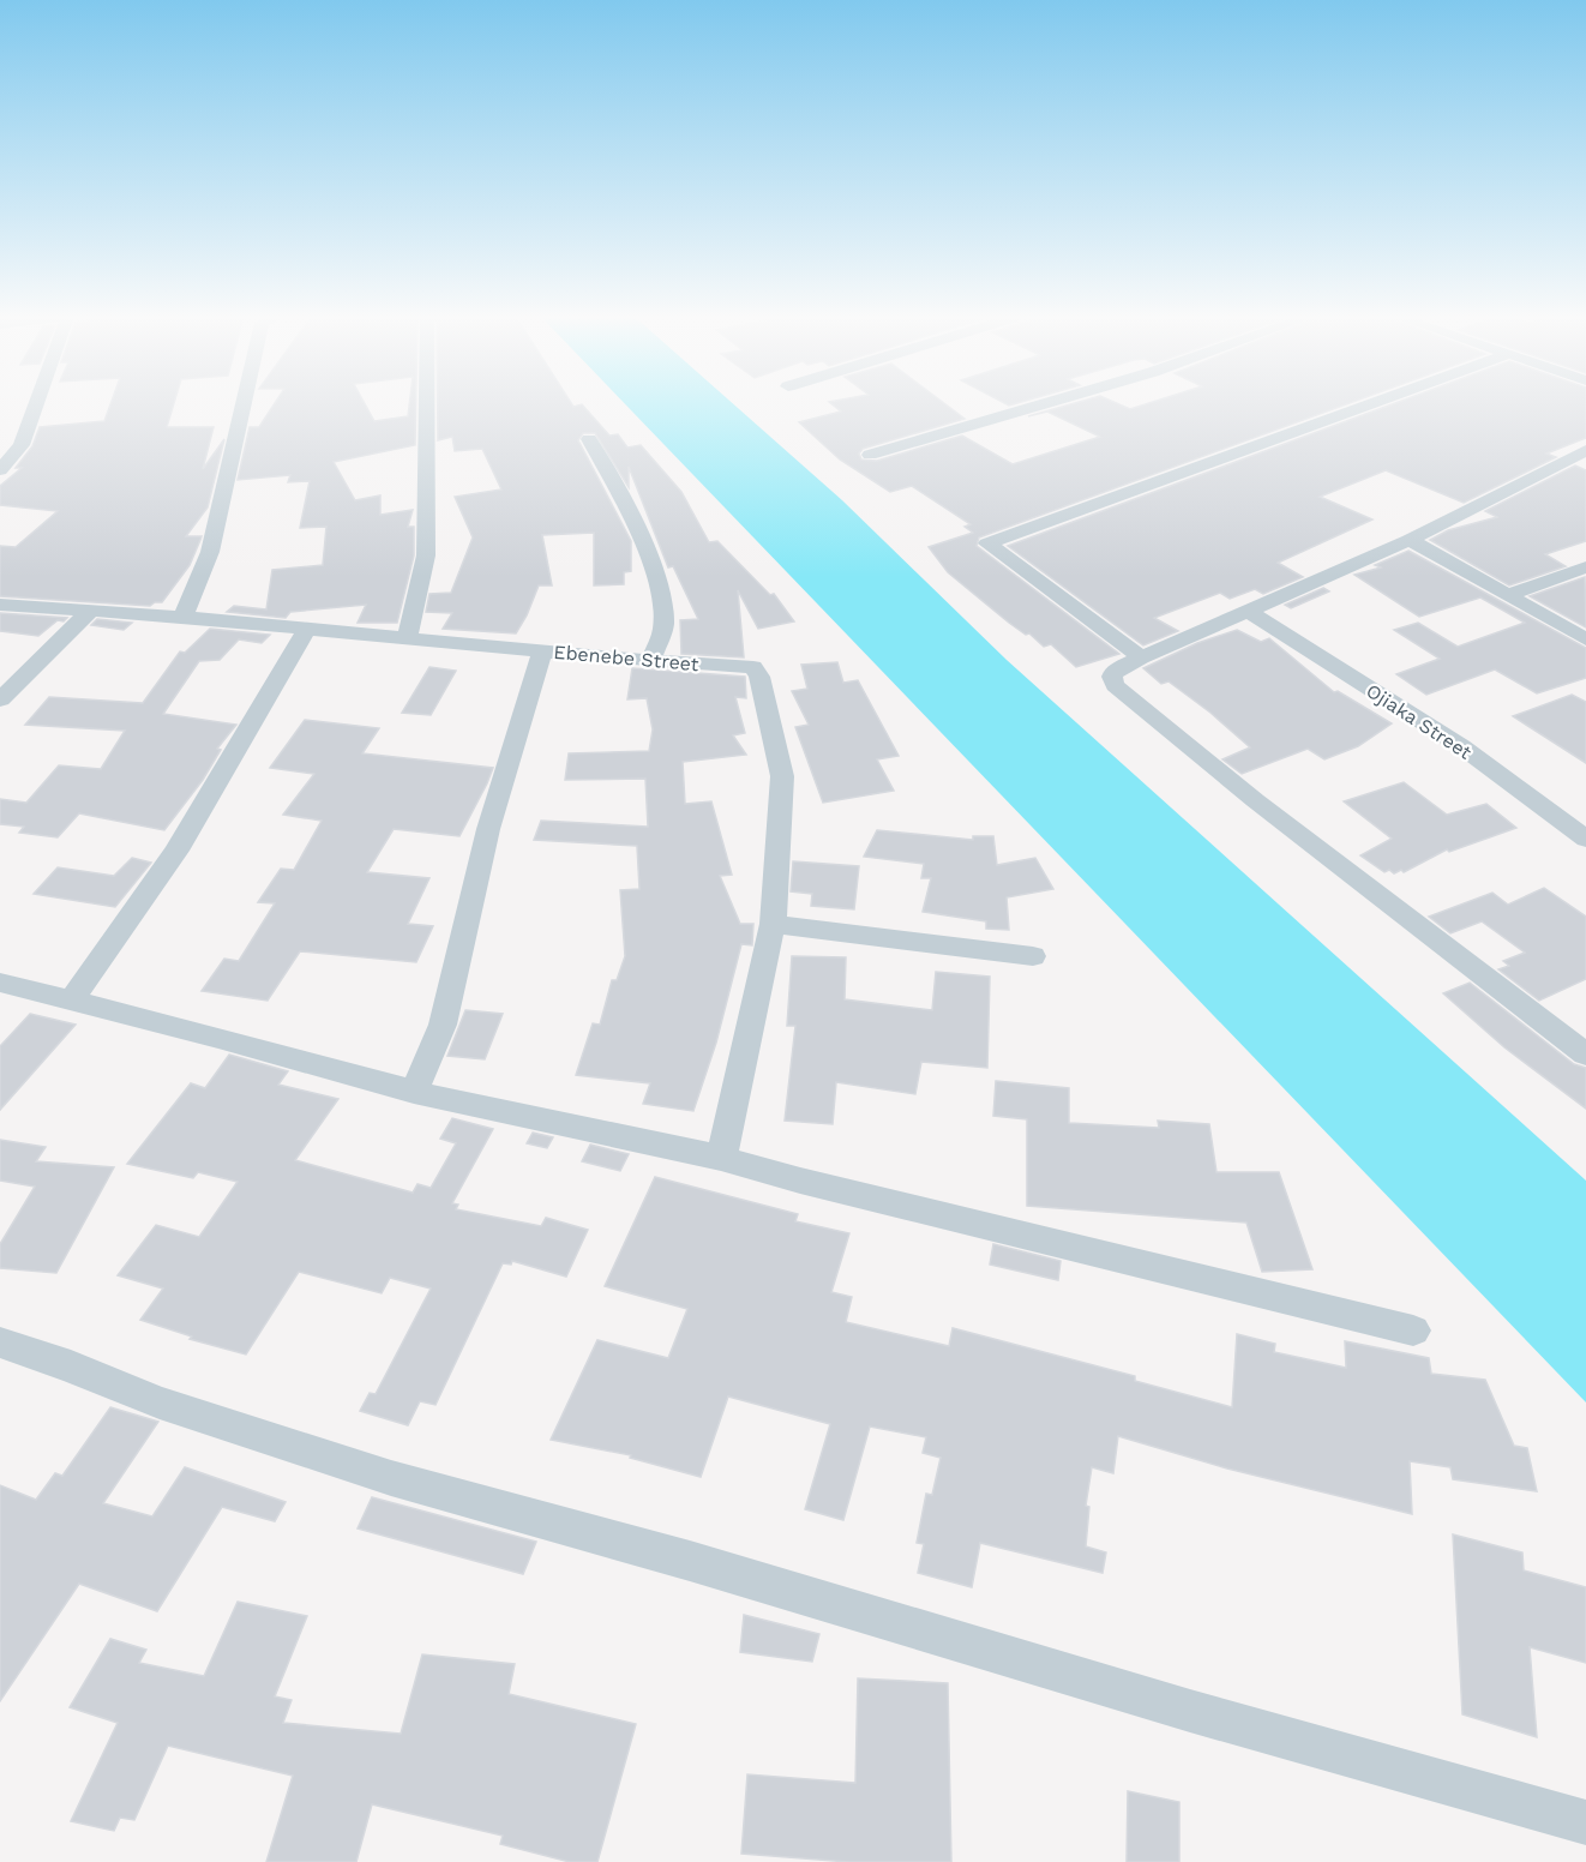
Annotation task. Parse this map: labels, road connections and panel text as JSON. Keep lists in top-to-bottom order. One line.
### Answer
{"streets":{"street":["Ebenebe Street","Ojiaka Street"]}}
